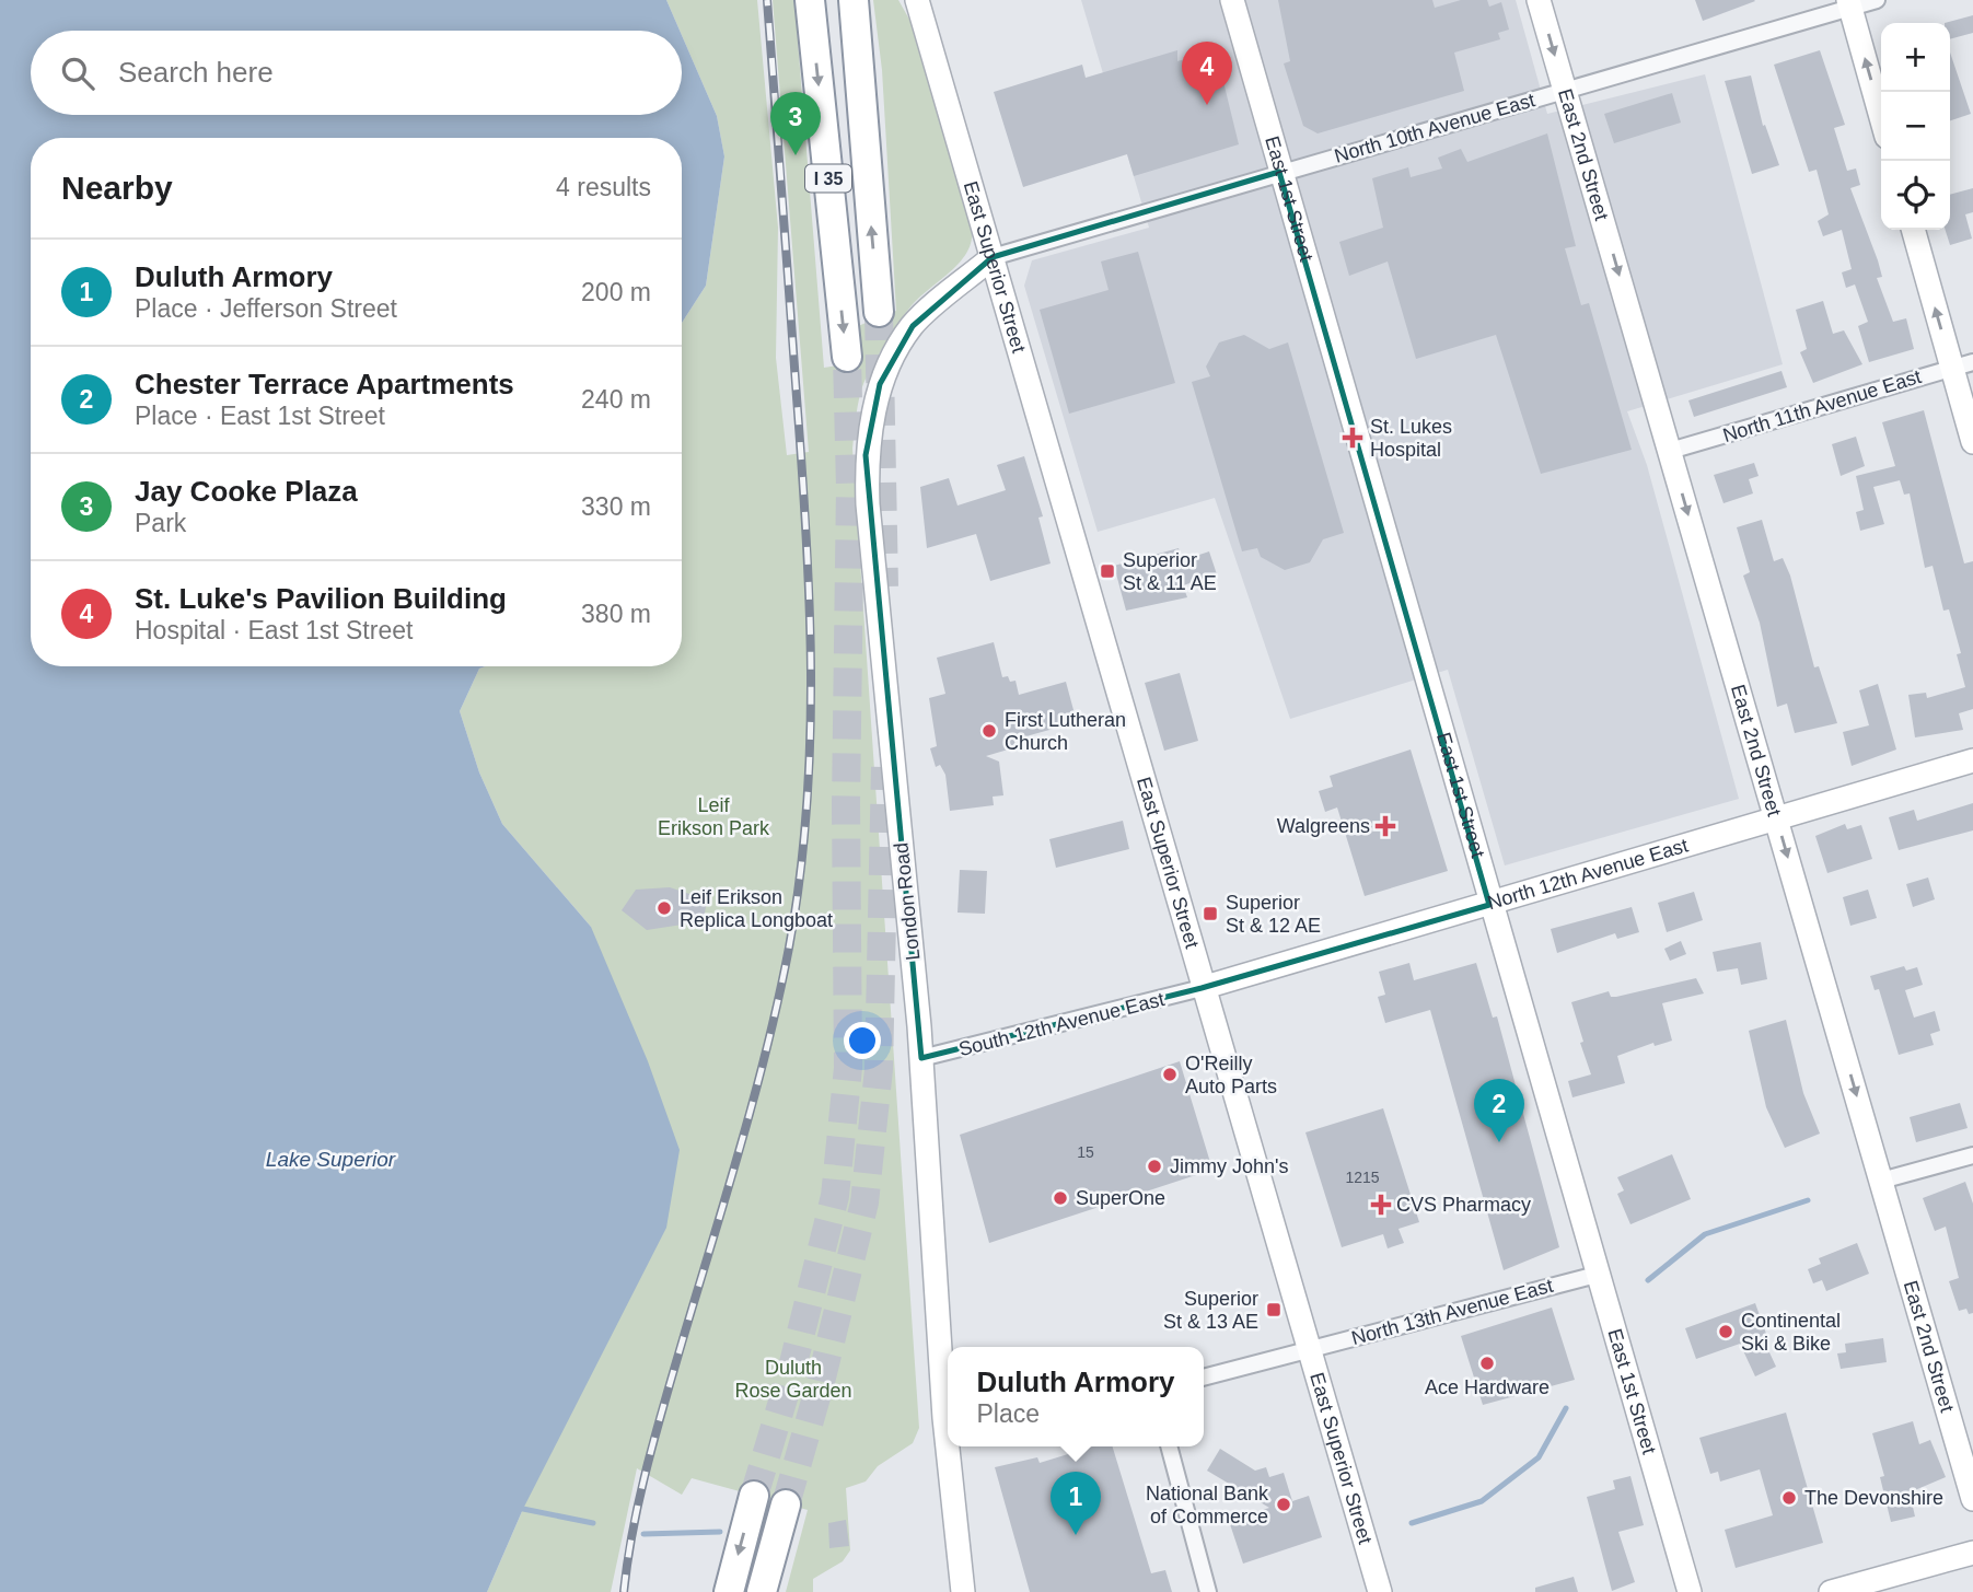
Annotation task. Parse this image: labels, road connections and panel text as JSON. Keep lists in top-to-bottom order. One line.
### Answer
{"streets":{"highway":["I 35"],"street":["North 10th Avenue East","East 2nd Street","East 1st Street","East Superior Street","North 11th Avenue East","North 12th Avenue East","London Road","South 12th Avenue East","North 13th Avenue East"]},"crossings":[["North 10th Avenue East","East 2nd Street"],["North 10th Avenue East","East 1st Street"],["North 10th Avenue East","East Superior Street"],["North 10th Avenue East","London Road"],["East 2nd Street","North 11th Avenue East"],["East 2nd Street","North 12th Avenue East"],["East 1st Street","North 12th Avenue East"],["East 1st Street","North 13th Avenue East"],["East Superior Street","North 12th Avenue East"],["East Superior Street","London Road"],["East Superior Street","South 12th Avenue East"],["East Superior Street","North 13th Avenue East"],["North 12th Avenue East","South 12th Avenue East"],["London Road","South 12th Avenue East"]],"one_way":["East 2nd Street"],"water":["Lake Superior"],"parks":["Leif Erikson Park","Duluth Rose Garden"],"places":{"health":["St. Lukes Hospital","Walgreens","CVS Pharmacy"],"transit":["Superior St & 11 AE","Superior St & 12 AE","Superior St & 13 AE"],"other":["First Lutheran Church","Leif Erikson Replica Longboat","O'Reilly Auto Parts","Jimmy John's","SuperOne","Continental Ski & Bike","Ace Hardware","The Devonshire","National Bank of Commerce"]},"house_numbers":["15","1215"],"page":{"map_buttons":["+","−"],"search":"Search here","pins":["4","3","2","1"],"heading":["Nearby","4 results"],"list":[{"mark":"1","name":"Duluth Armory","note":"Place · Jefferson Street","value":"200 m"},{"mark":"2","name":"Chester Terrace Apartments","note":"Place · East 1st Street","value":"240 m"},{"mark":"3","name":"Jay Cooke Plaza","note":"Park","value":"330 m"},{"mark":"4","name":"St. Luke's Pavilion Building","note":"Hospital · East 1st Street","value":"380 m"}],"popup":["Duluth Armory","Place"]}}
